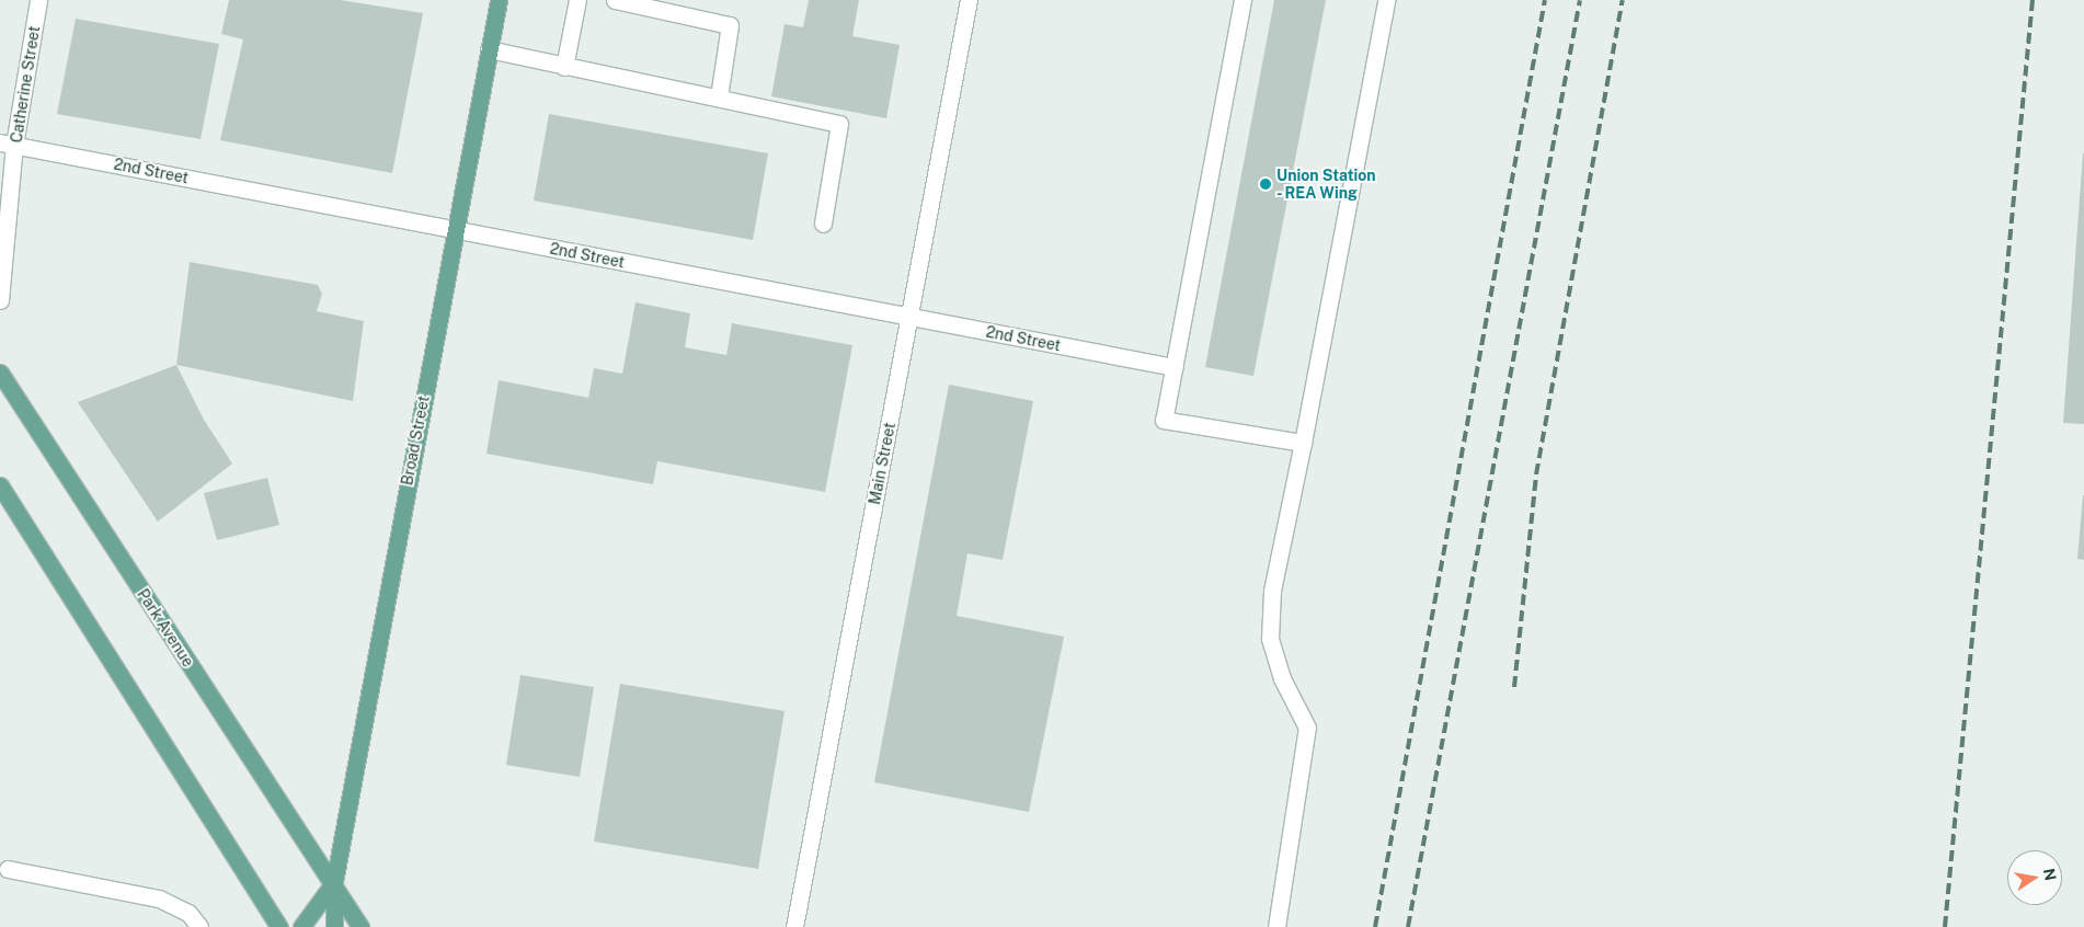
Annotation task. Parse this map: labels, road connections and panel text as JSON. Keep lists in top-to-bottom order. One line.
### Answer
{"streets":{"main road":["Broad Street","Park Avenue"],"street":["Catherine Street","2nd Street","Main Street"]},"crossings":[["Catherine Street","2nd Street"],["2nd Street","Broad Street"],["2nd Street","Main Street"],["Broad Street","Park Avenue"]],"places":["Union Station - REA Wing"],"north":"right"}
